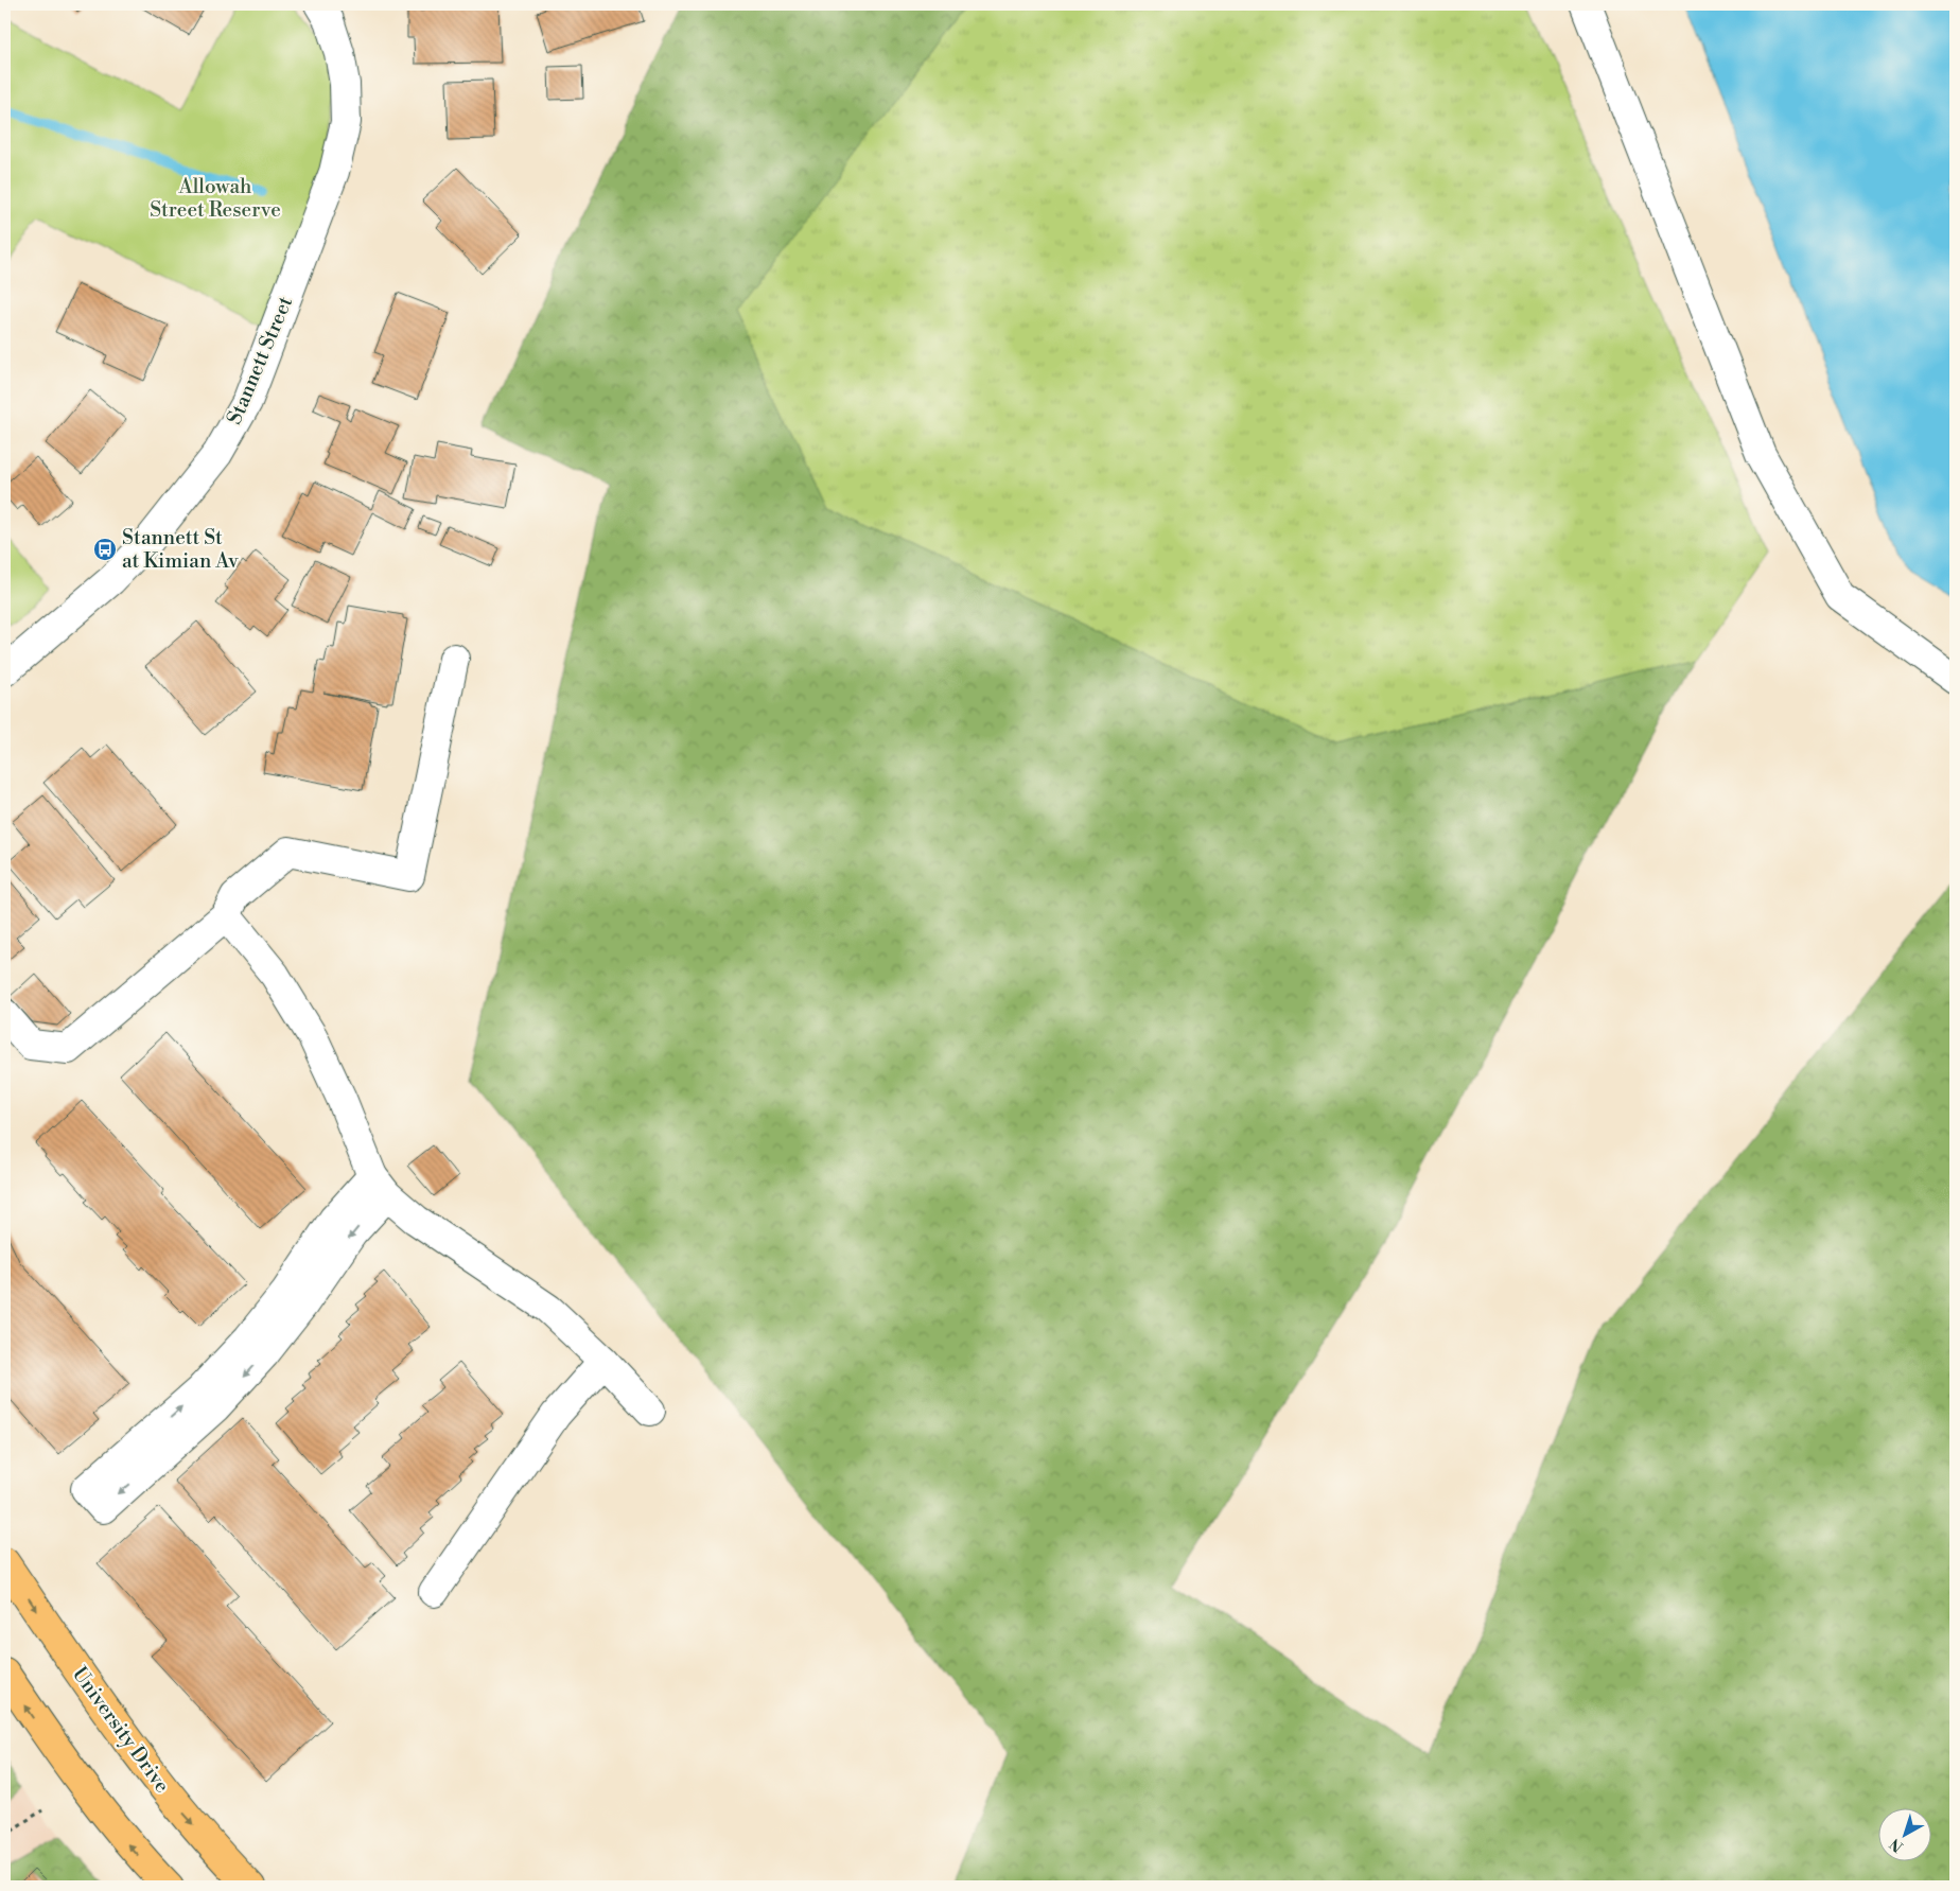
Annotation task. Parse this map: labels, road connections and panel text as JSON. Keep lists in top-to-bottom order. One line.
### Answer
{"streets":{"main road":["University Drive"],"street":["Stannett Street"]},"parks":["Allowah Street Reserve"],"places":{"bus stop":["Stannett St at Kimian Av"]},"north":"bottom left"}
